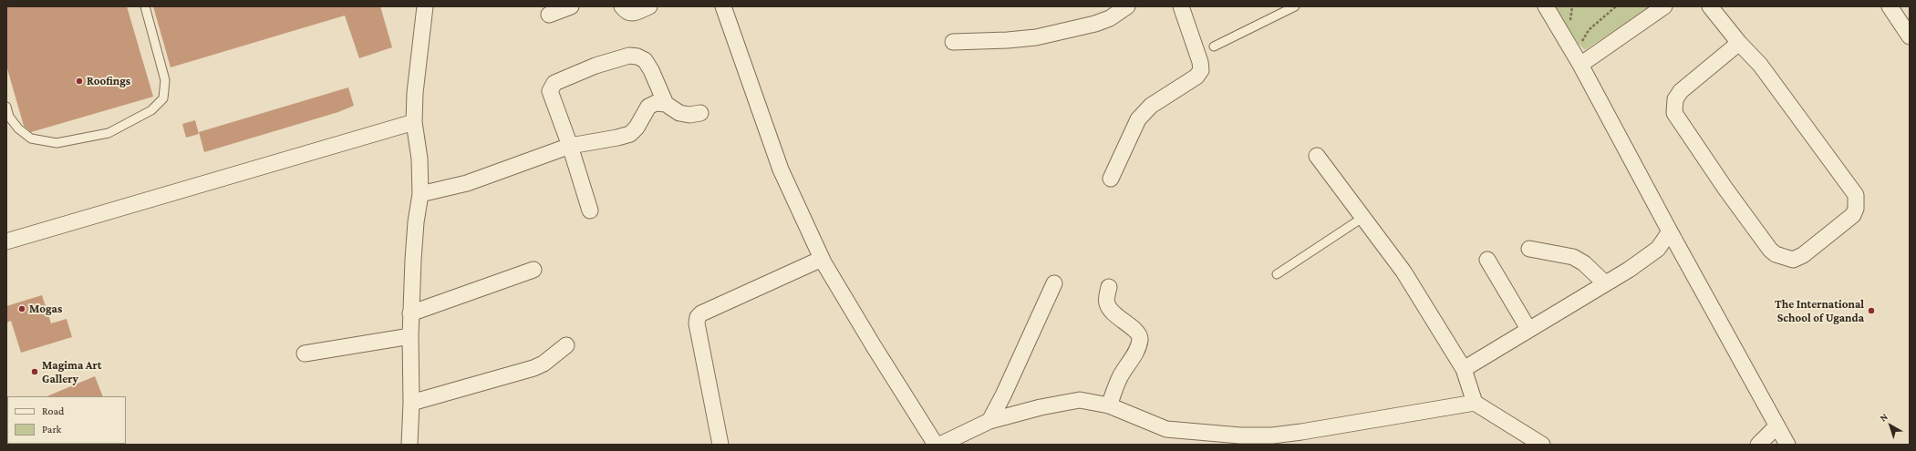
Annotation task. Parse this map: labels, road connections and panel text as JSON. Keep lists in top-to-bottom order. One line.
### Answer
{"places":["Roofings","Mogas","The International School of Uganda","Magima Art Gallery"],"legend":["Road","Park"],"north":"top left"}
